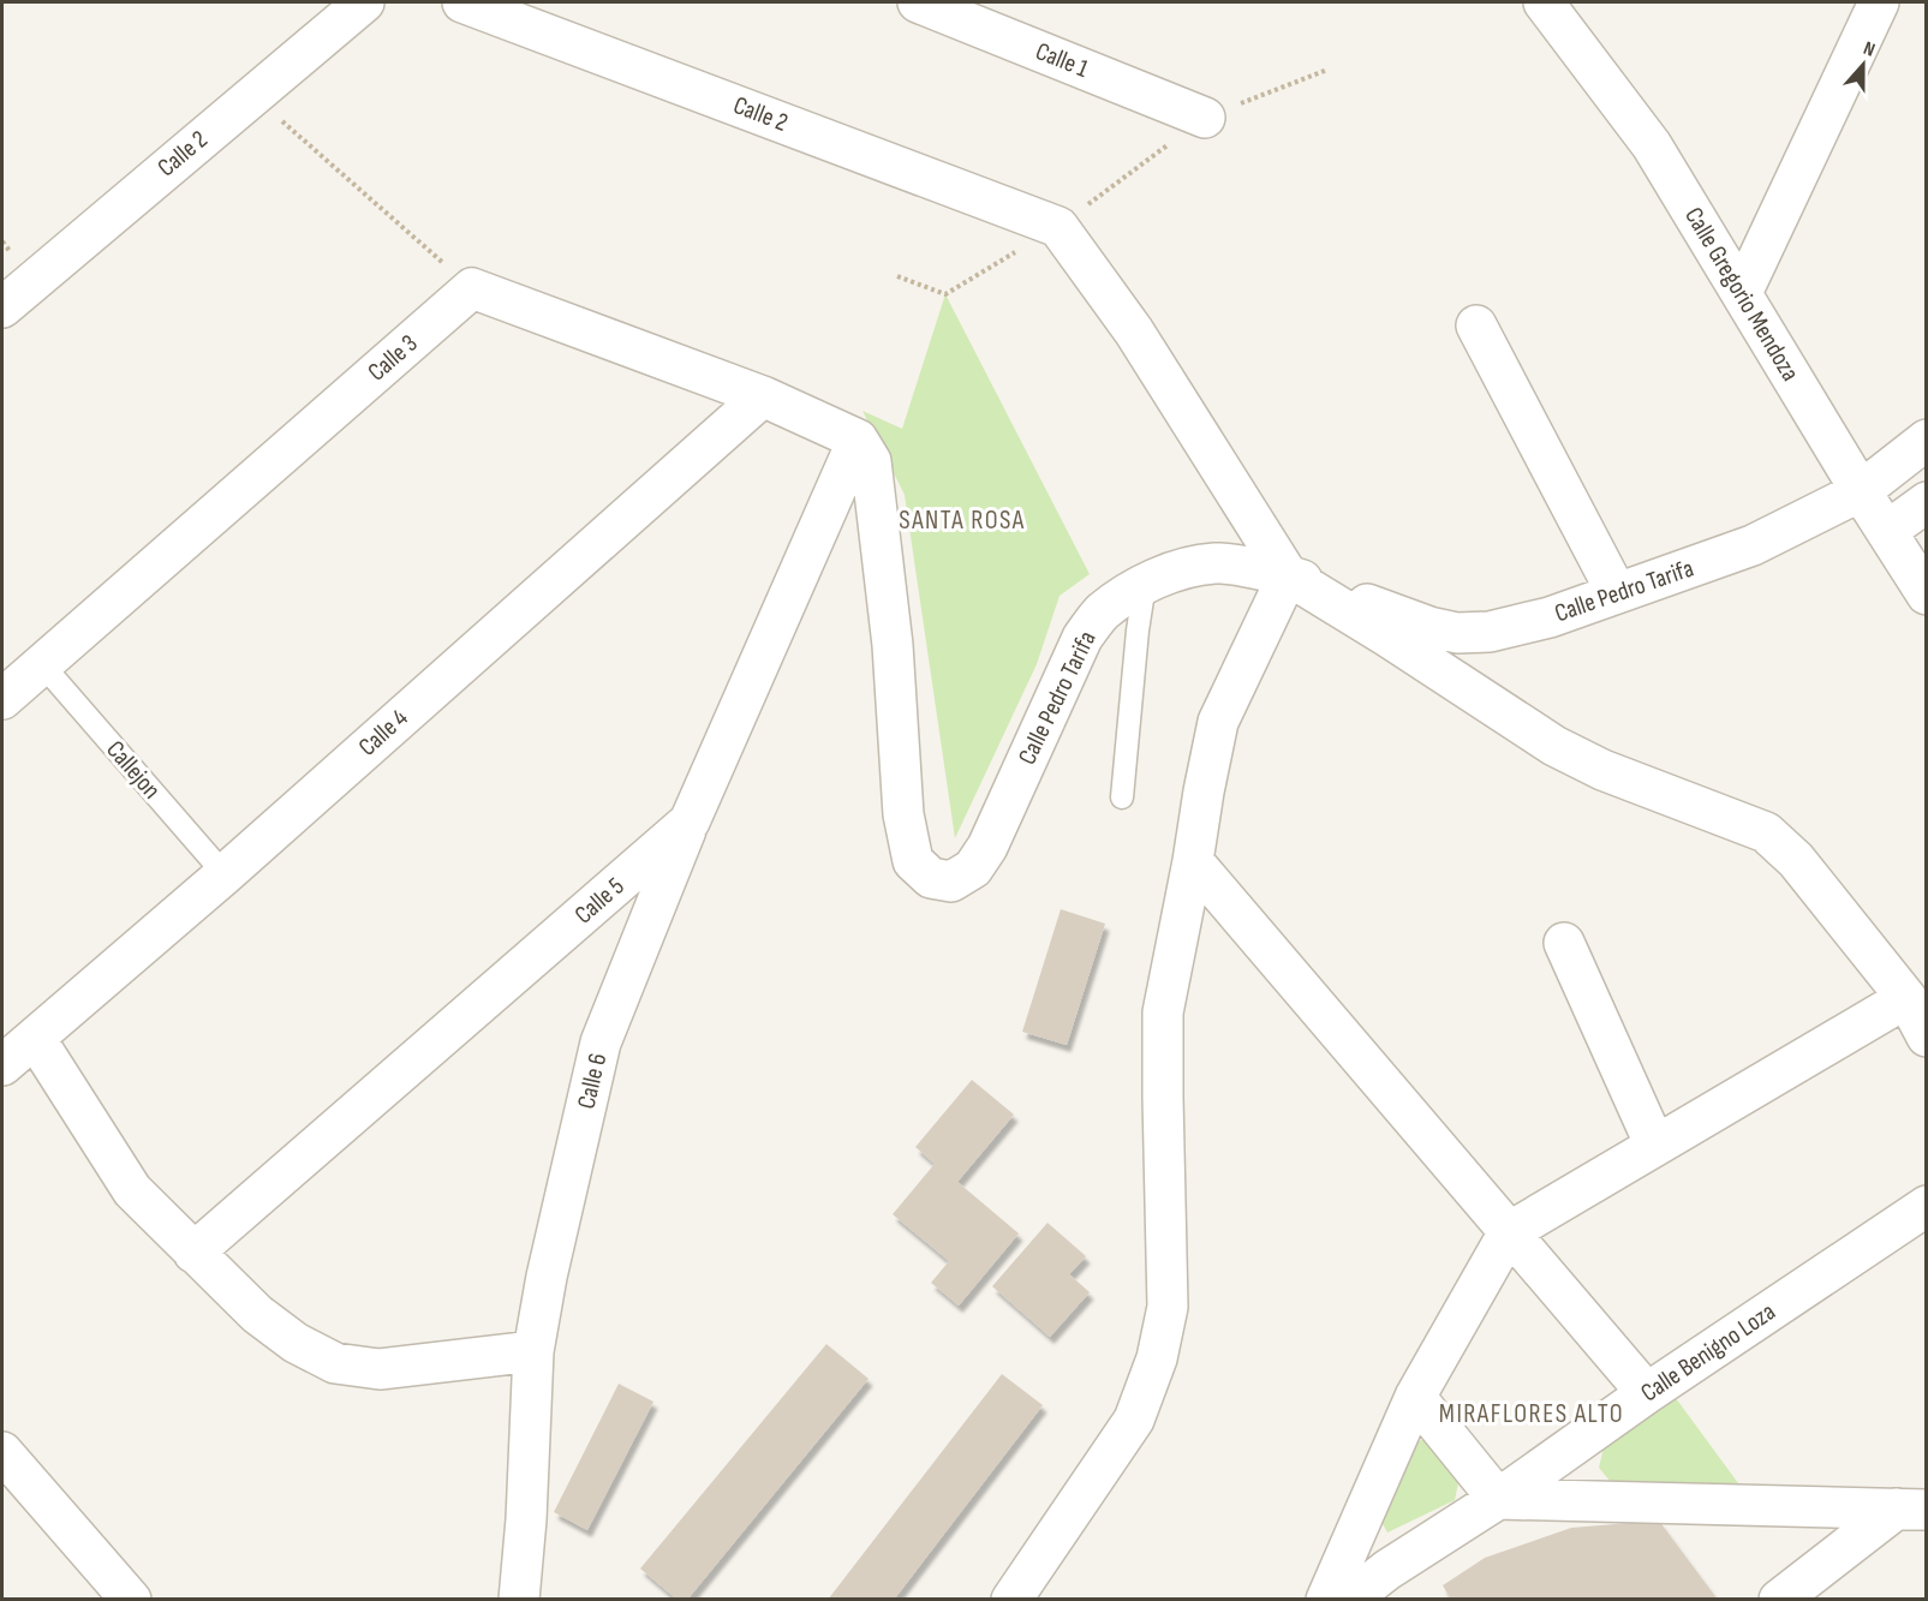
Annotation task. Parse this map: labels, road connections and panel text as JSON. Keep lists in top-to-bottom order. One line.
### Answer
{"streets":{"street":["Calle 1","Calle 2","Calle Gregorio Mendoza","Calle 3","Calle Pedro Tarifa","Calle 4","Calle 5","Calle 6","Calle Benigno Loza"],"lane":["Callejon"]},"crossings":[["Calle Gregorio Mendoza","Calle Pedro Tarifa"],["Calle 3","Callejon"],["Calle Pedro Tarifa","Calle 5"],["Calle 4","Callejon"],["Calle 5","Calle 6"]],"districts":["SANTA ROSA","MIRAFLORES ALTO"],"north":"top"}
